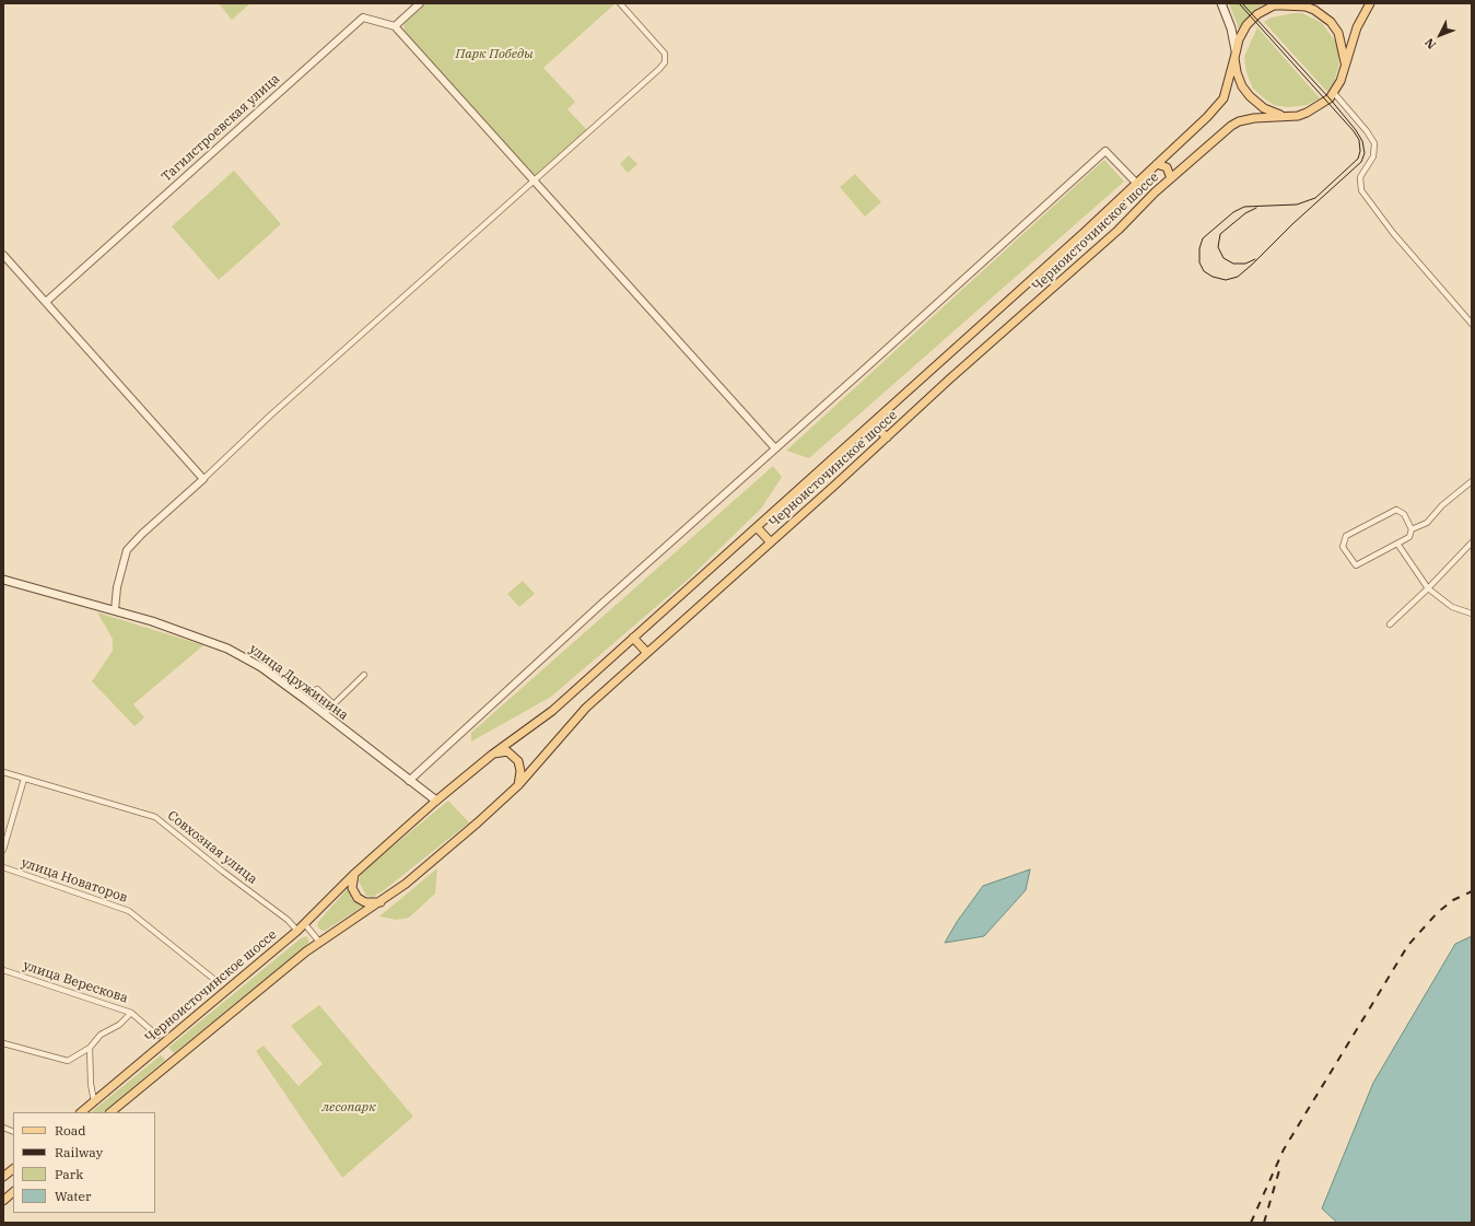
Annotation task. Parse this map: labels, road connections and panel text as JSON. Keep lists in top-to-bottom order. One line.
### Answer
{"streets":{"main road":["Черноисточинское шоссе","улица Дружинина"],"street":["Тагилстроевская улица","Совхозная улица","улица Новаторов","улица Верескова"]},"crossings":[["Черноисточинское шоссе","улица Дружинина"],["Черноисточинское шоссе","Совхозная улица"]],"parks":["Парк Победы","лесопарк"],"legend":["Road","Railway","Park","Water"],"north":"bottom left"}
